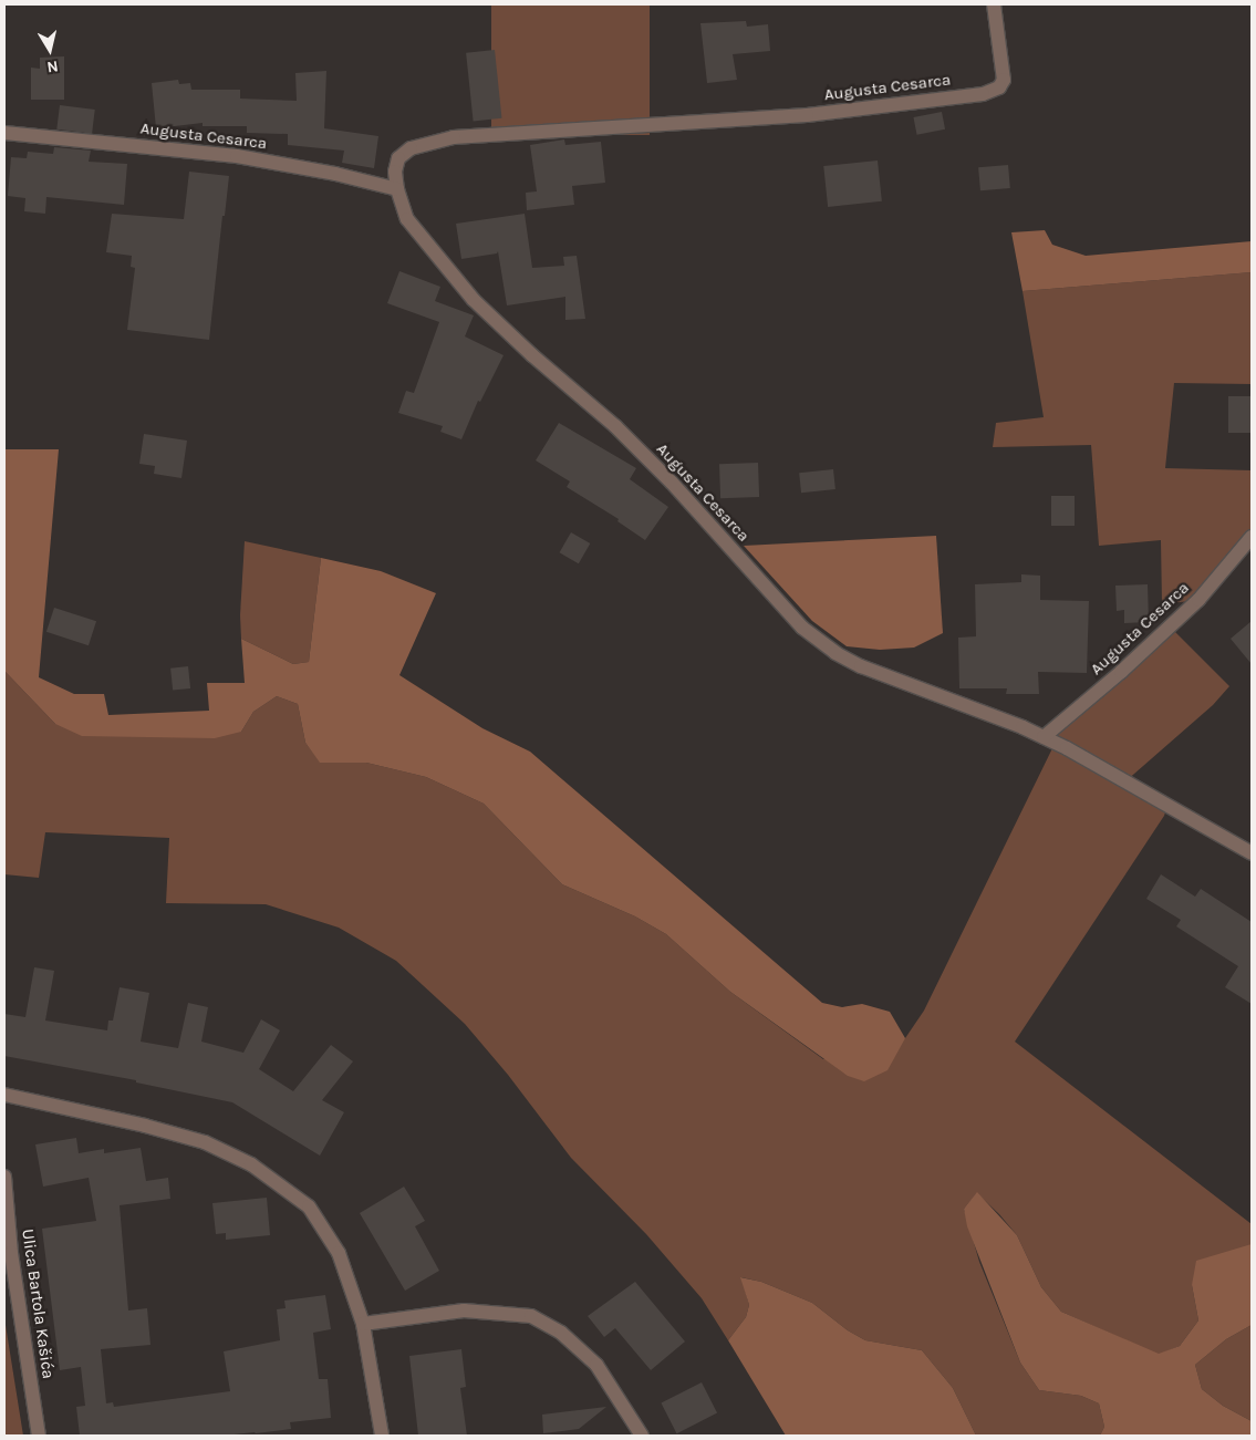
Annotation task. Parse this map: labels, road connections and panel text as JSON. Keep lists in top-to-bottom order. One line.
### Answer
{"streets":{"street":["Augusta Cesarca","Ulica Bartola Kašića"]},"north":"bottom"}
